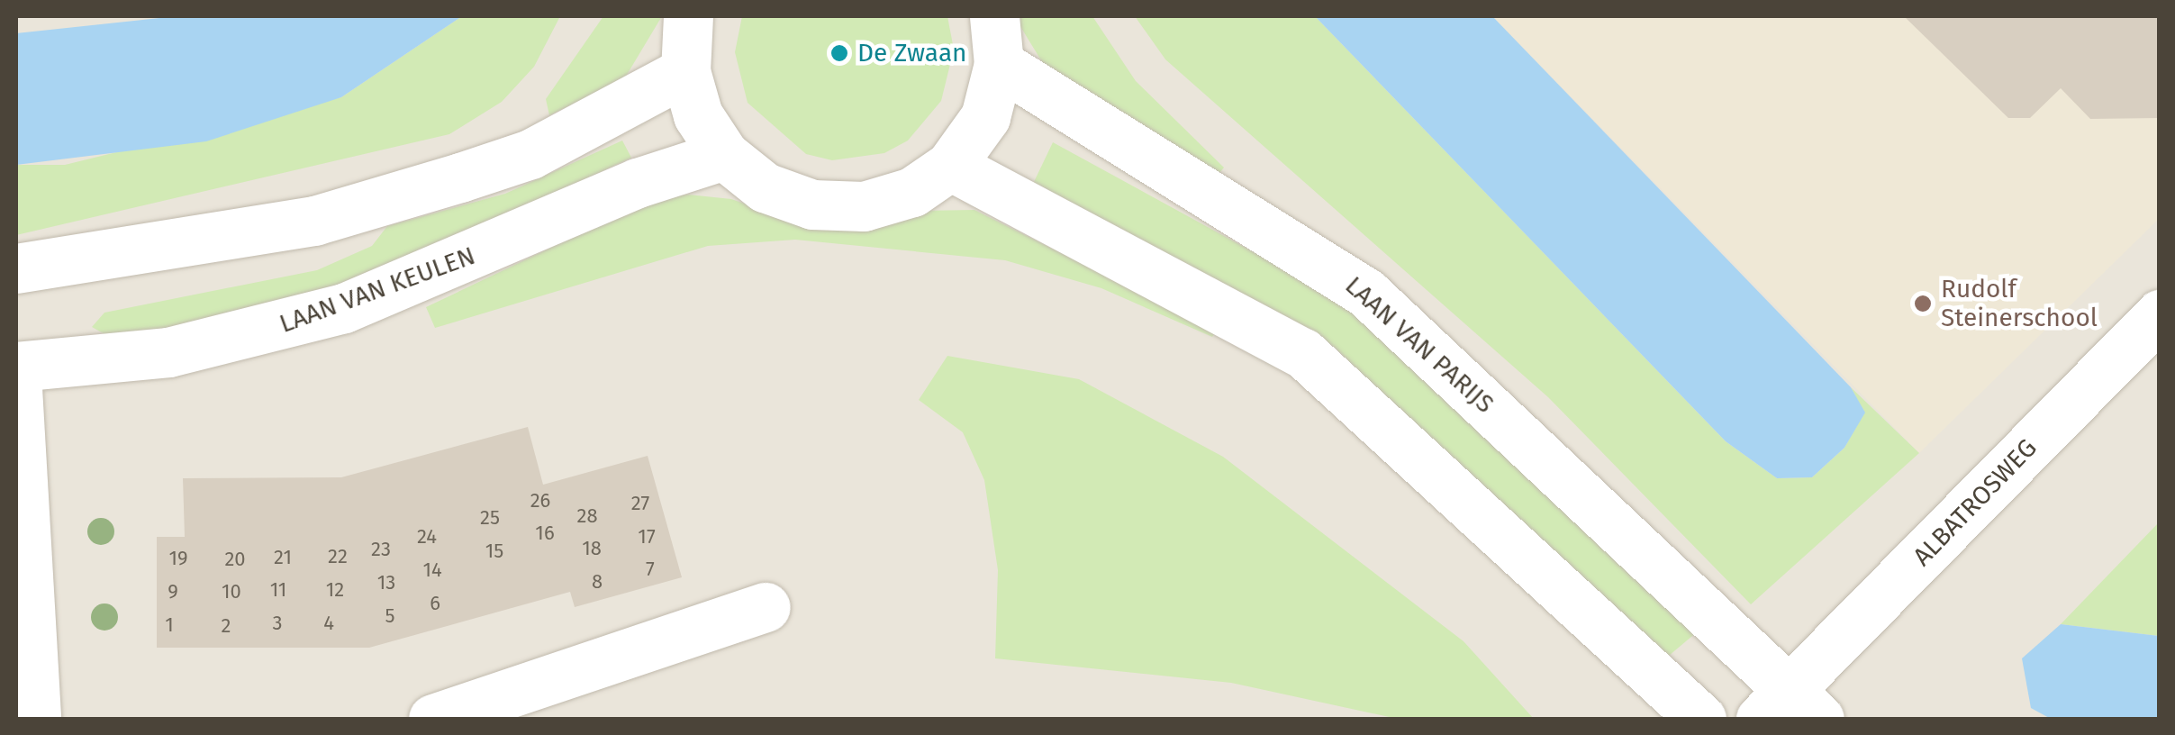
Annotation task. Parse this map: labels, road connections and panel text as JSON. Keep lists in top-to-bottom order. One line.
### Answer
{"streets":{"street":["LAAN VAN KEULEN","LAAN VAN PARIJS","ALBATROSWEG"]},"crossings":[["LAAN VAN PARIJS","ALBATROSWEG"]],"places":["De Zwaan","Rudolf Steinerschool"],"house_numbers":["26","27","28","25","16","24","17","18","23","15","22","21","19","20","7","14","8","13","11","12","9","10","6","5","3","4","1","2"]}
